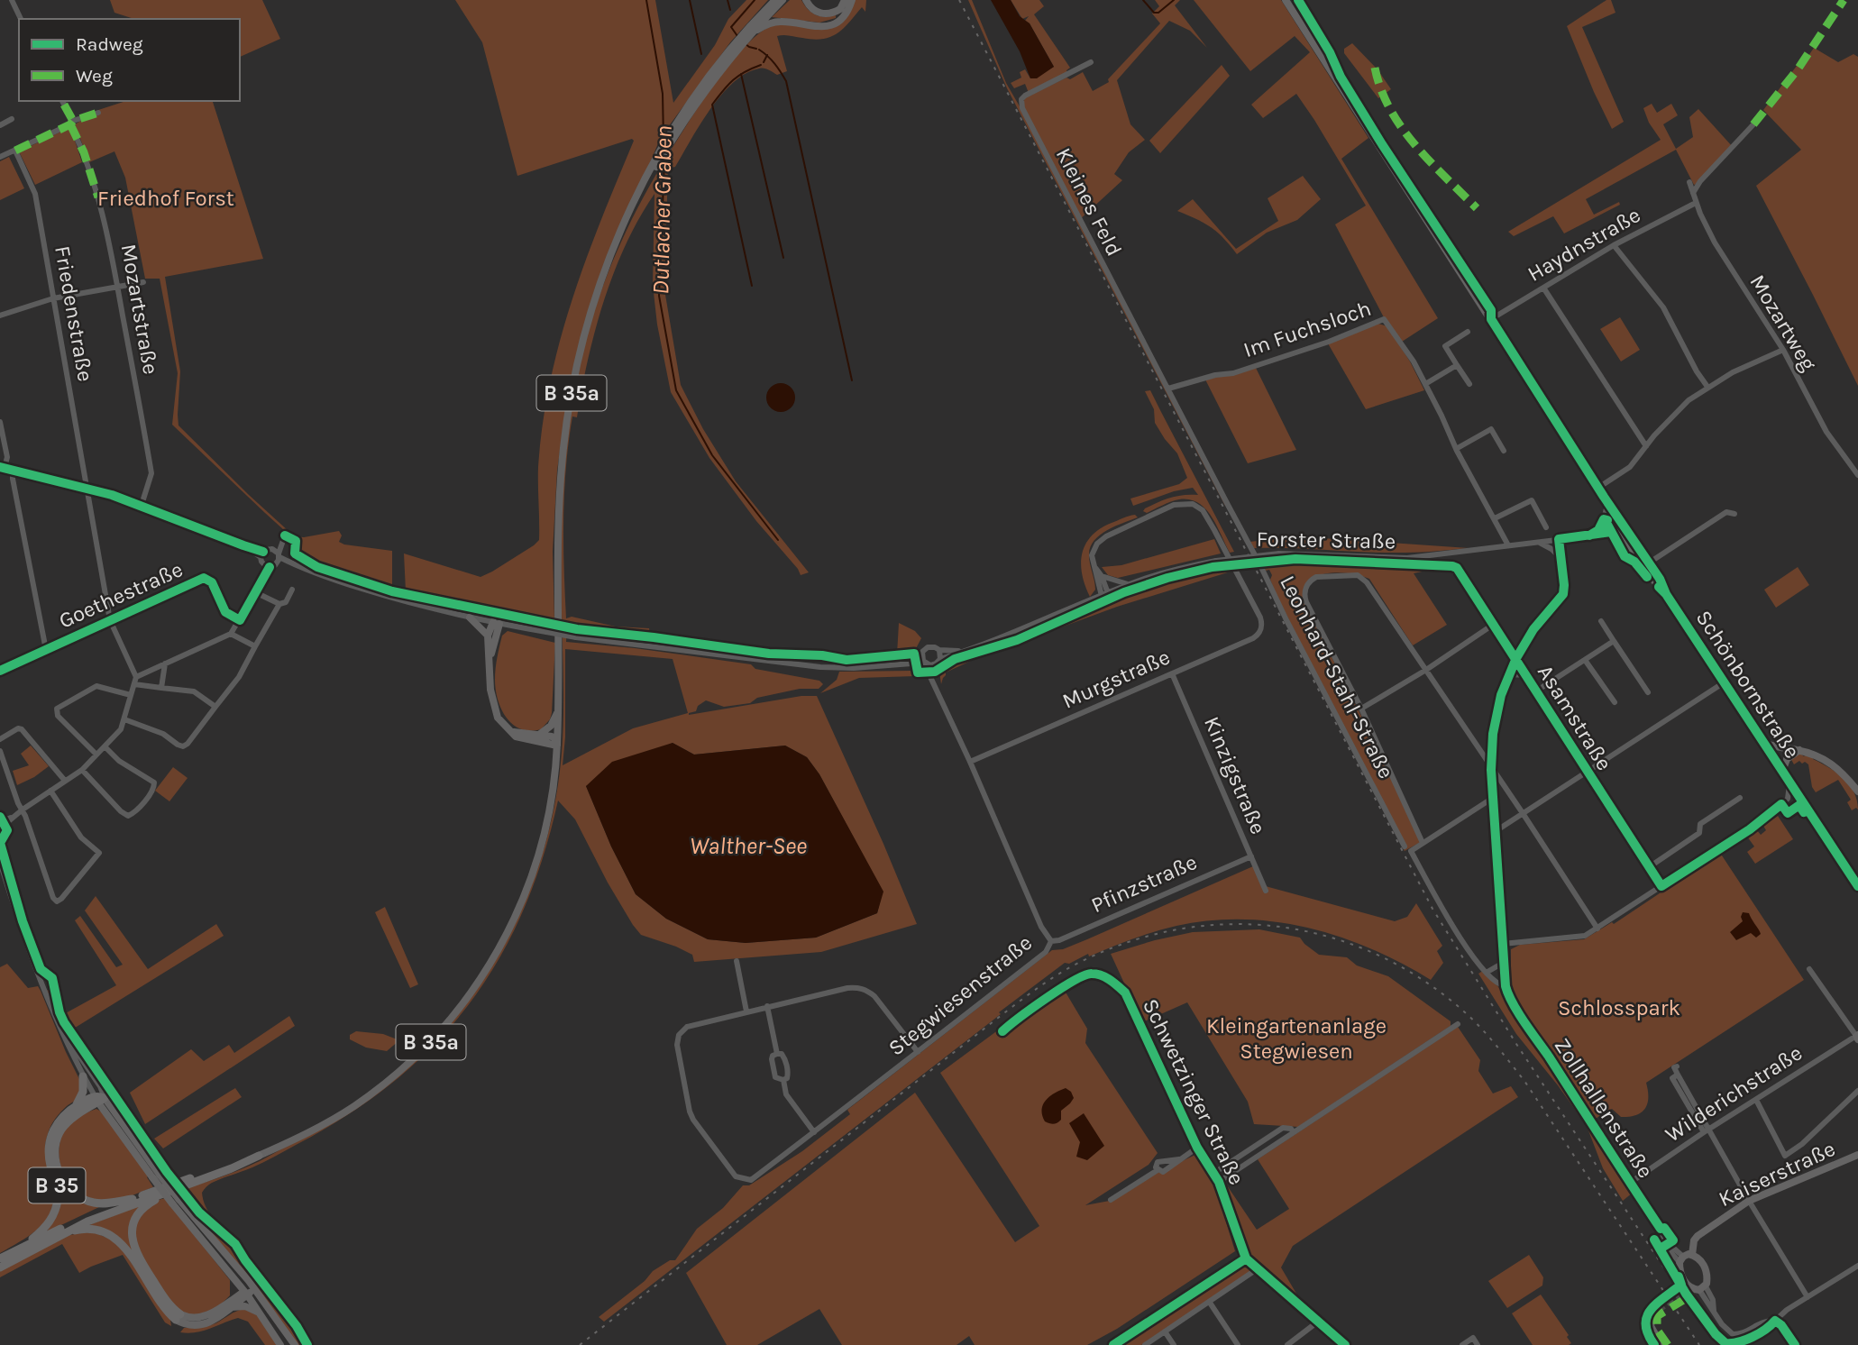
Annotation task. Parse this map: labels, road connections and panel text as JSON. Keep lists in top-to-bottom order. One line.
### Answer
{"streets":{"highway":["B 35a","B 35"],"main road":["Schönbornstraße","Kaiserstraße"],"street":["Kleines Feld","Haydnstraße","Mozartstraße","Friedenstraße","Mozartweg","Im Fuchsloch","Forster Straße","Goethestraße","Leonhard-Stahl-Straße","Murgstraße","Asamstraße","Kinzigstraße","Pfinzstraße","Stegwiesenstraße","Schwetzinger Straße","Wilderichstraße","Zollhallenstraße"]},"crossings":[["Kleines Feld","Im Fuchsloch"],["Kleines Feld","Leonhard-Stahl-Straße"],["Haydnstraße","Mozartweg"],["Friedenstraße","Goethestraße"],["Im Fuchsloch","Forster Straße"],["Im Fuchsloch","Leonhard-Stahl-Straße"],["B 35a","B 35"],["Forster Straße","Schönbornstraße"],["Forster Straße","Stegwiesenstraße"],["Murgstraße","Kinzigstraße"],["Murgstraße","Stegwiesenstraße"],["Kinzigstraße","Pfinzstraße"],["Pfinzstraße","Stegwiesenstraße"],["Wilderichstraße","Zollhallenstraße"],["Zollhallenstraße","Kaiserstraße"]],"water":["Dutlacher Graben","Walther-See"],"parks":["Friedhof Forst","Schlosspark","Kleingartenanlage Stegwiesen"],"legend":["Radweg","Weg"]}
